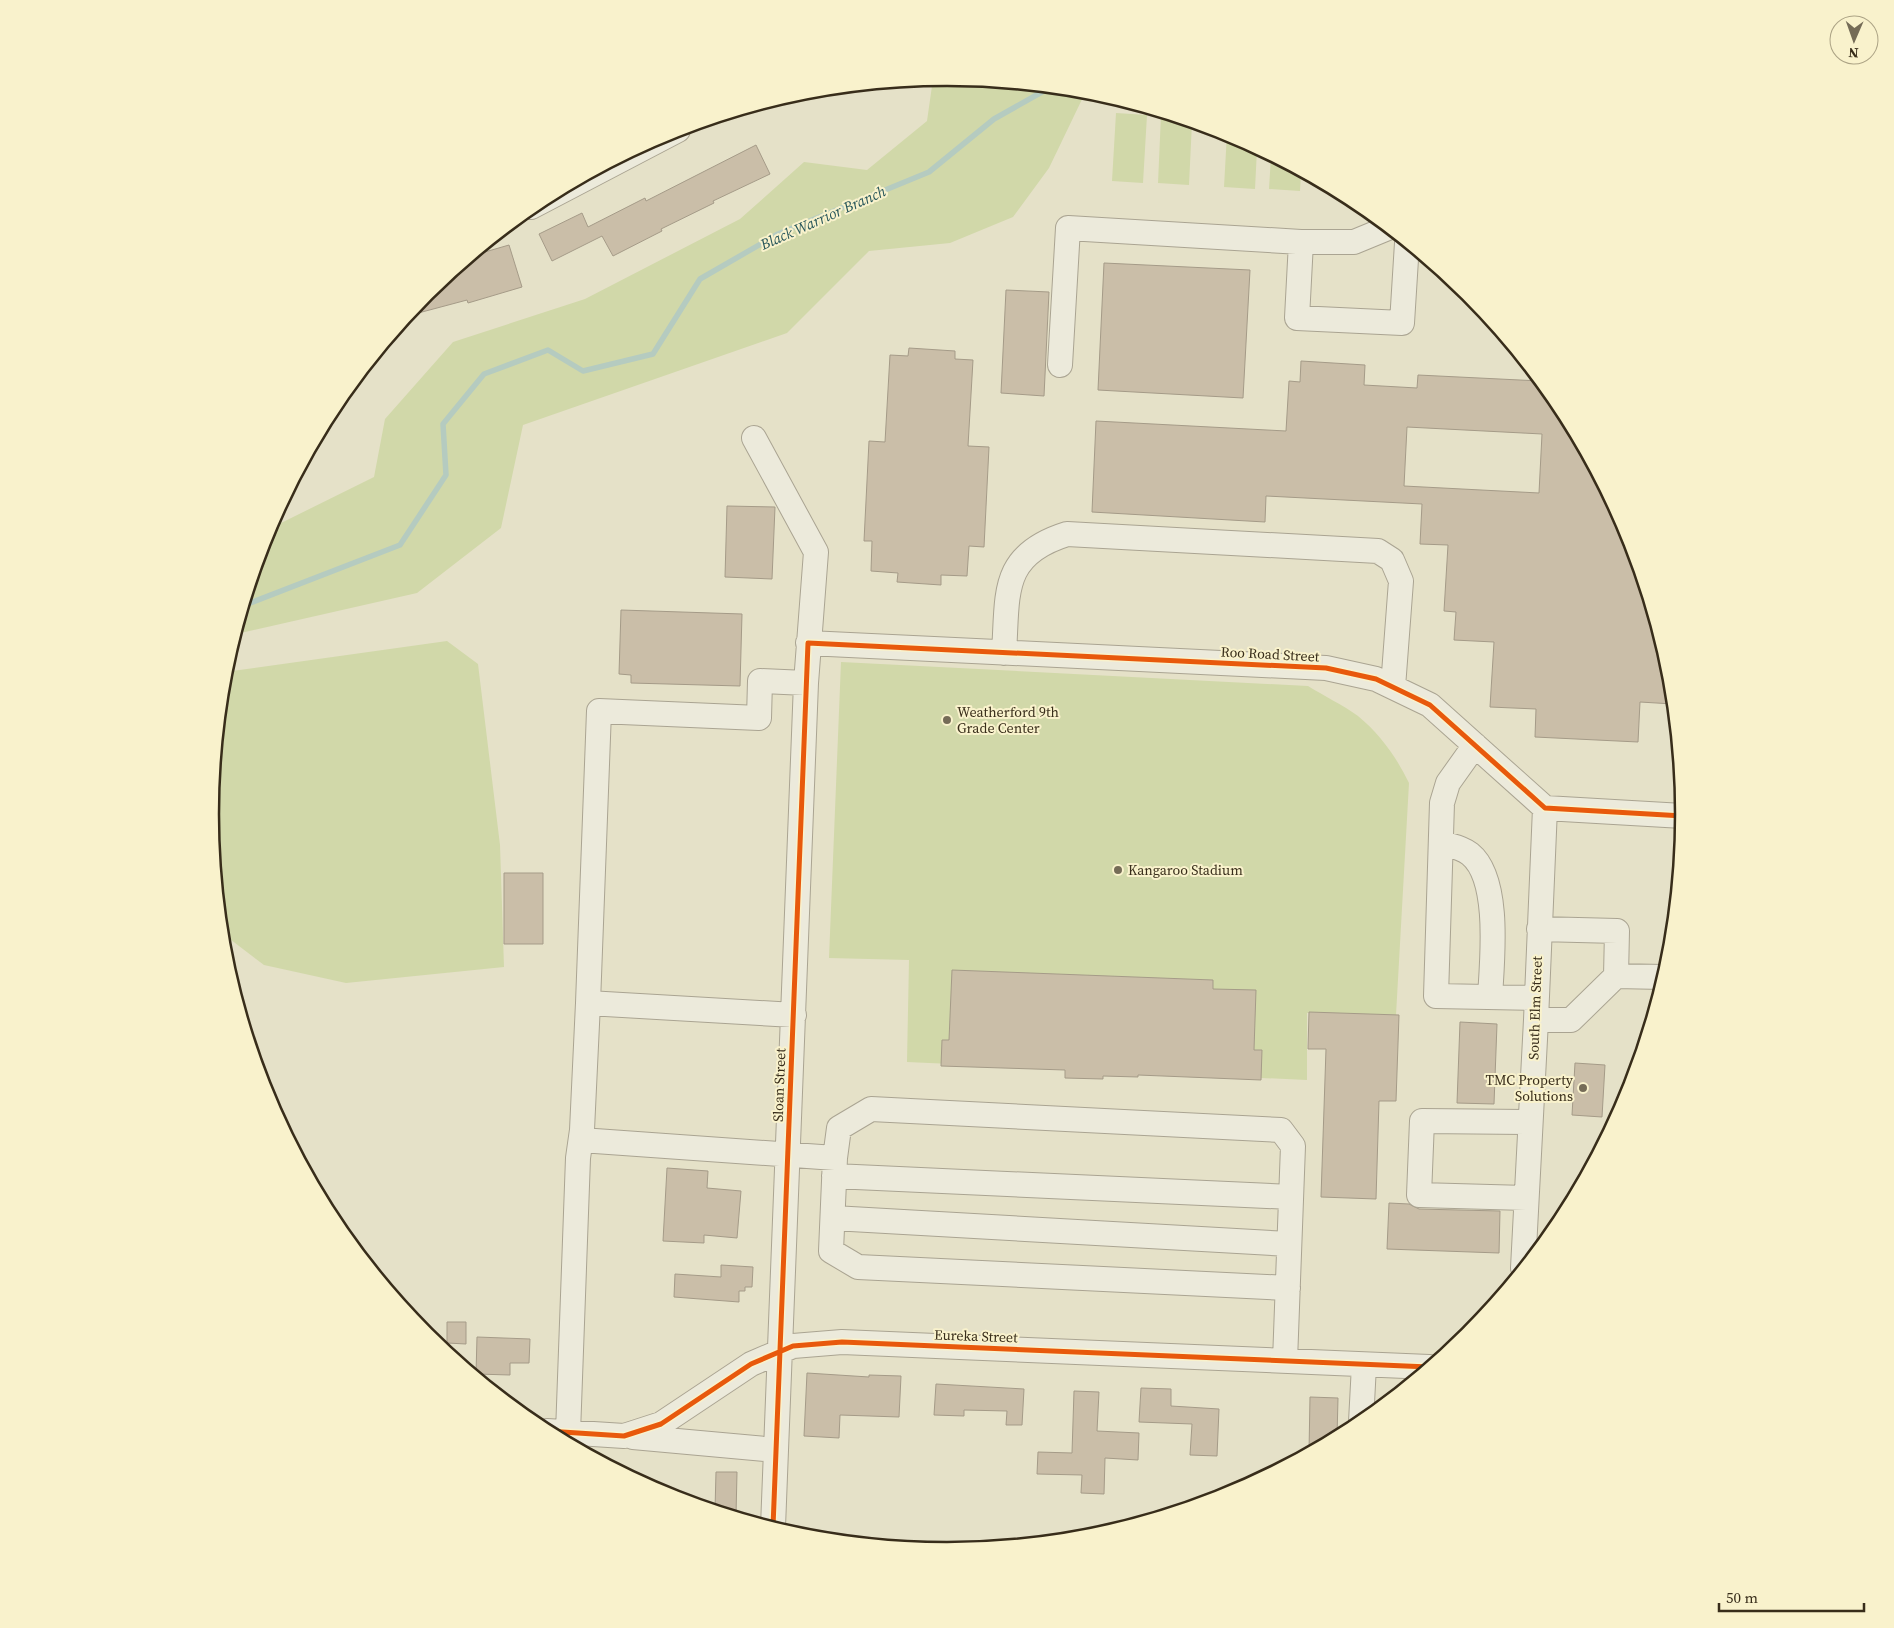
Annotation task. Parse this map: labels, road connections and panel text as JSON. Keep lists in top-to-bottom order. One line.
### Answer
{"streets":{"street":["Roo Road Street","South Elm Street","Sloan Street","Eureka Street"]},"crossings":[["Roo Road Street","South Elm Street"],["Roo Road Street","Sloan Street"],["Sloan Street","Eureka Street"]],"water":["Black Warrior Branch"],"places":["Weatherford 9th Grade Center","Kangaroo Stadium","TMC Property Solutions"],"scale_bar":"50 m","north":"bottom"}
